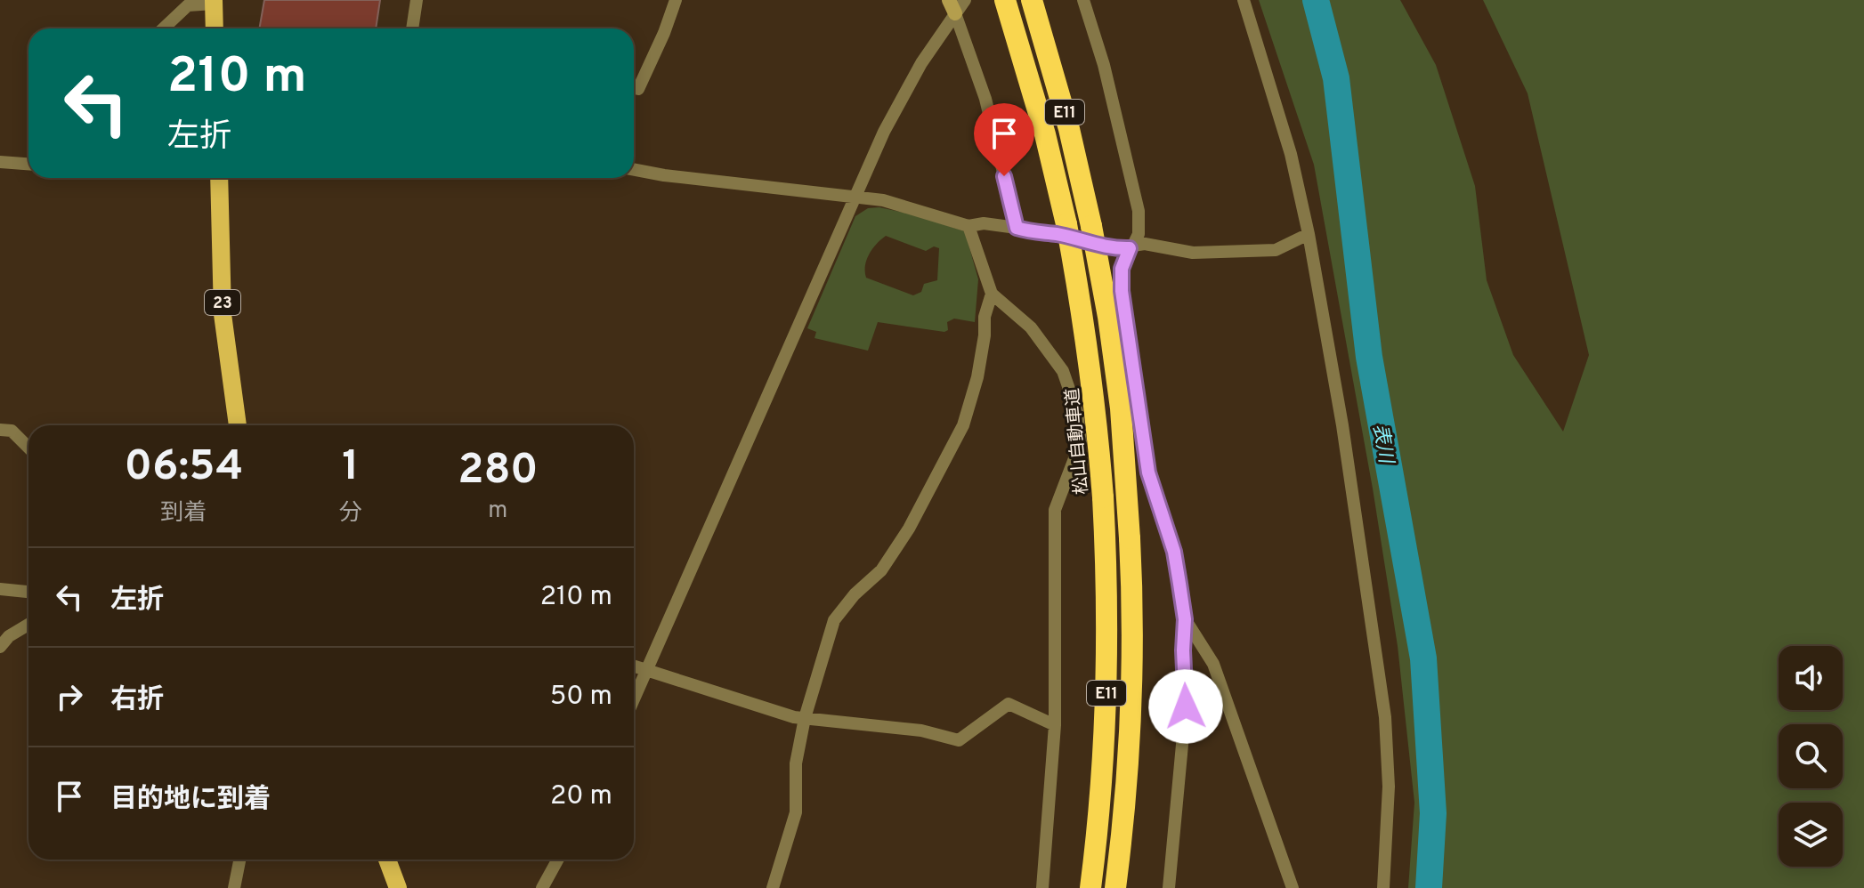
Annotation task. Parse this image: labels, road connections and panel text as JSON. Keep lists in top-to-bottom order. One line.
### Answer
{"streets":{"highway":["E11","松山自動車道"],"main road":["23"]},"water":["表川"],"page":{"turn":["210 m","左折"],"eta":["06:54","到着","1","分","280","m"],"list":[{"name":"左折","value":"210 m"},{"name":"右折","value":"50 m"},{"name":"目的地に到着","value":"20 m"}]}}
